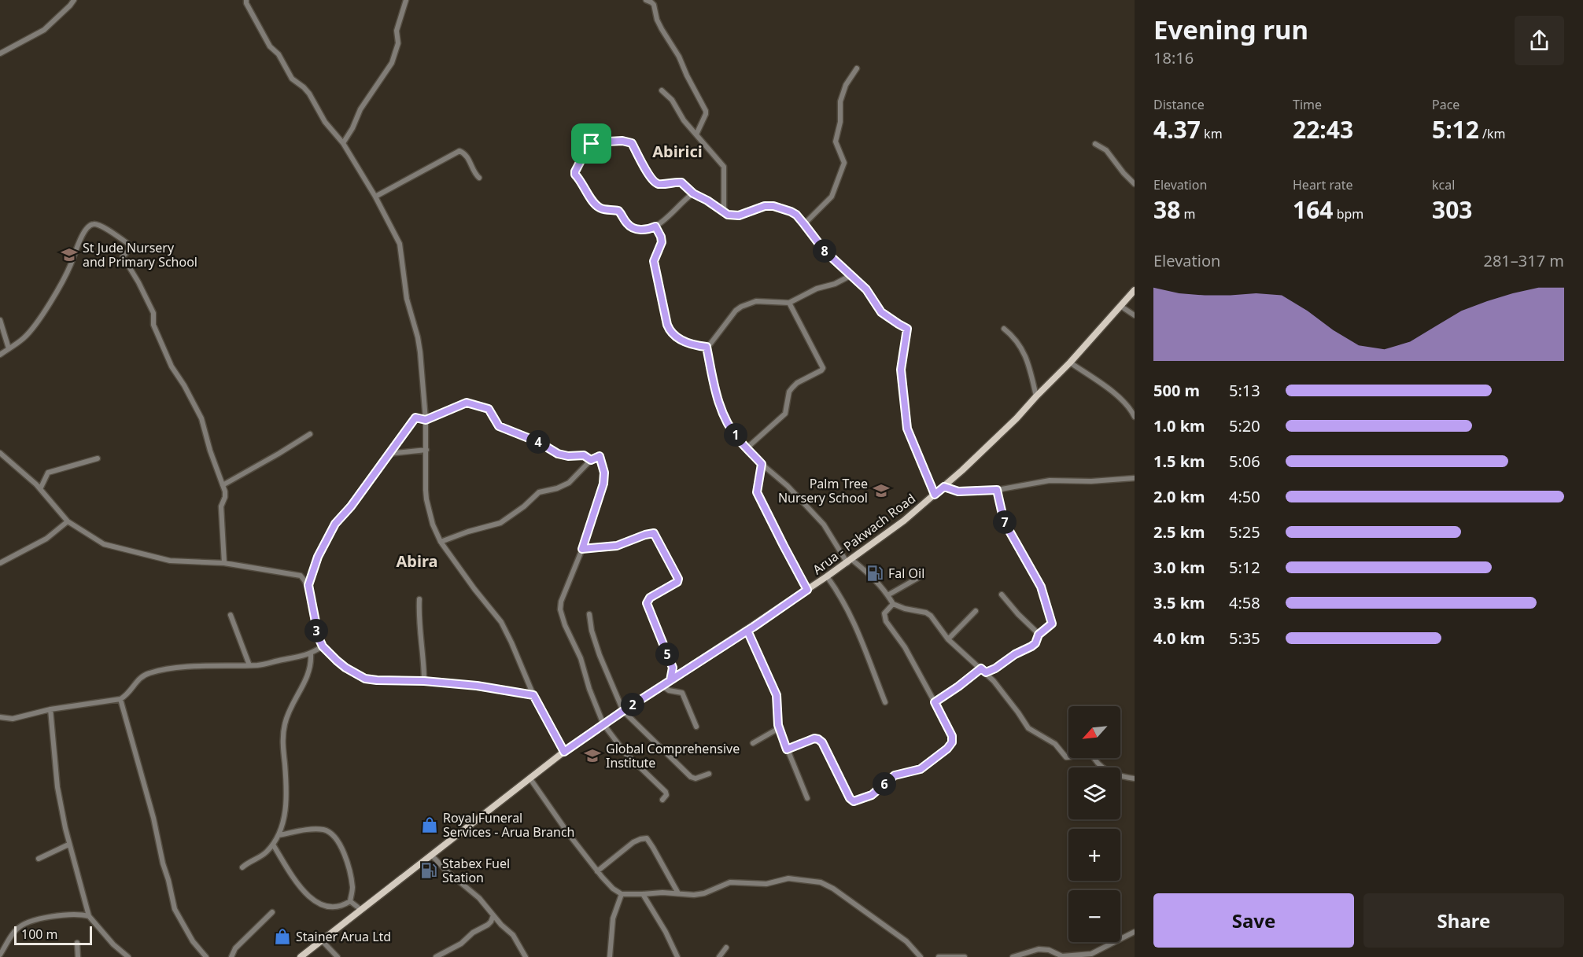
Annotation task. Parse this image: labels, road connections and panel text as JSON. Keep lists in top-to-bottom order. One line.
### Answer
{"streets":{"main road":["Arua - Pakwach Road"]},"districts":["Abirici","Abira"],"places":{"school or university":["St Jude Nursery and Primary School","Palm Tree Nursery School","Global Comprehensive Institute"],"fuel station":["Fal Oil","Stabex Fuel Station"],"shop":["Royal Funeral Services - Arua Branch","Stainer Arua Ltd"]},"scale_bar":"100 m","north":"bottom left","page":{"heading":["Evening run","18:16"],"stats":[["Distance","4.37 km"],["Time","22:43"],["Pace","5:12 /km"],["Elevation","38 m"],["Heart rate","164 bpm"],["kcal","303"]],"pins":["8","1","4","7","3","5","2","6"],"chart":["Elevation","281–317 m"],"list":[{"name":"500 m","note":"5:13"},{"name":"1.0 km","note":"5:20"},{"name":"1.5 km","note":"5:06"},{"name":"2.0 km","note":"4:50"},{"name":"2.5 km","note":"5:25"},{"name":"3.0 km","note":"5:12"},{"name":"3.5 km","note":"4:58"},{"name":"4.0 km","note":"5:35"}],"map_buttons":["+","−"],"buttons":["Save","Share"],"scale":"100 m"}}
